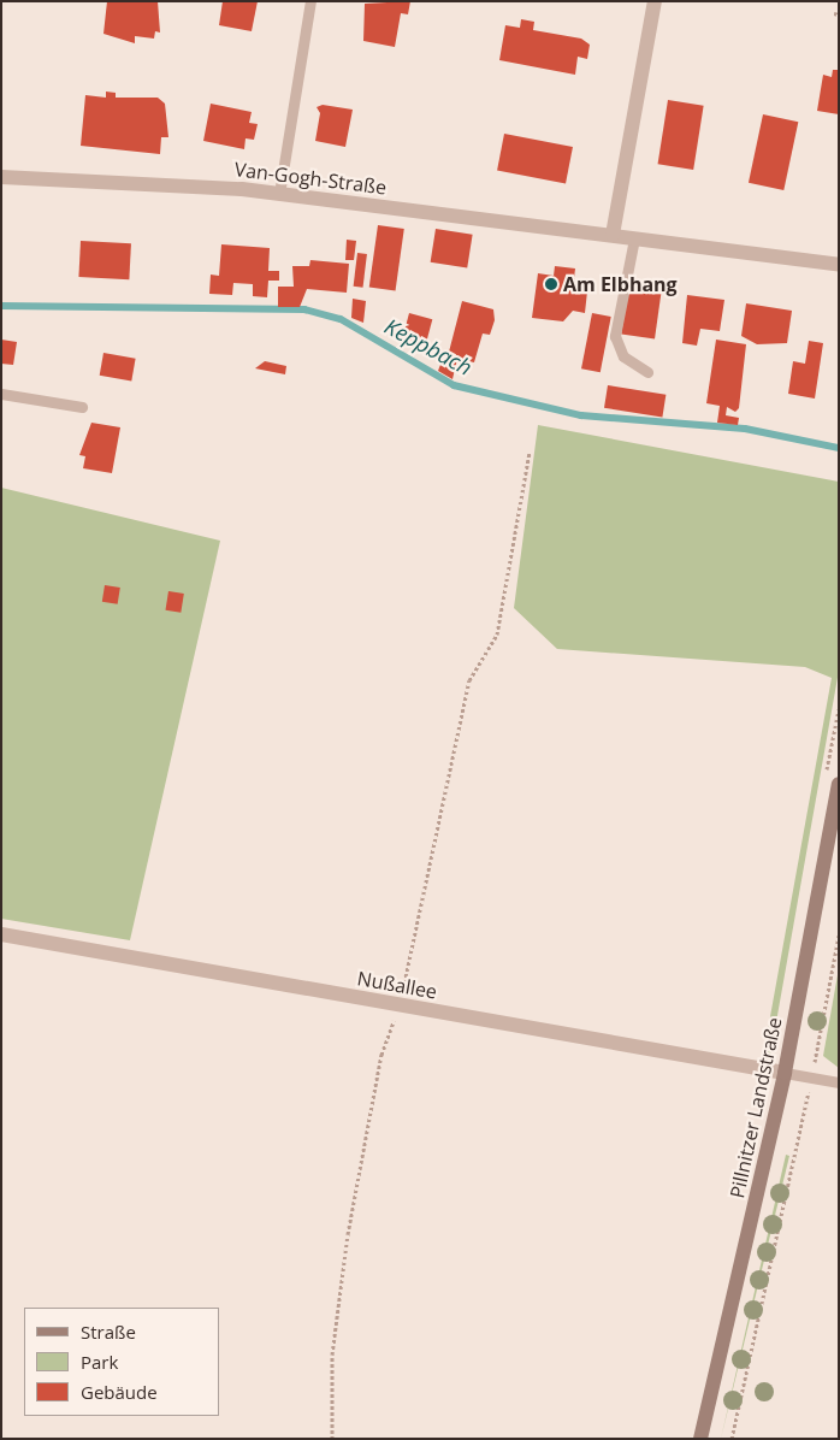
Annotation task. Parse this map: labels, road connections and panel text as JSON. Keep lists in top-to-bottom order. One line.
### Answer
{"streets":{"main road":["Pillnitzer Landstraße"],"street":["Van-Gogh-Straße","Nußallee"]},"crossings":[["Nußallee","Pillnitzer Landstraße"]],"water":["Keppbach"],"places":["Am Elbhang"],"legend":["Straße","Park","Gebäude"]}
